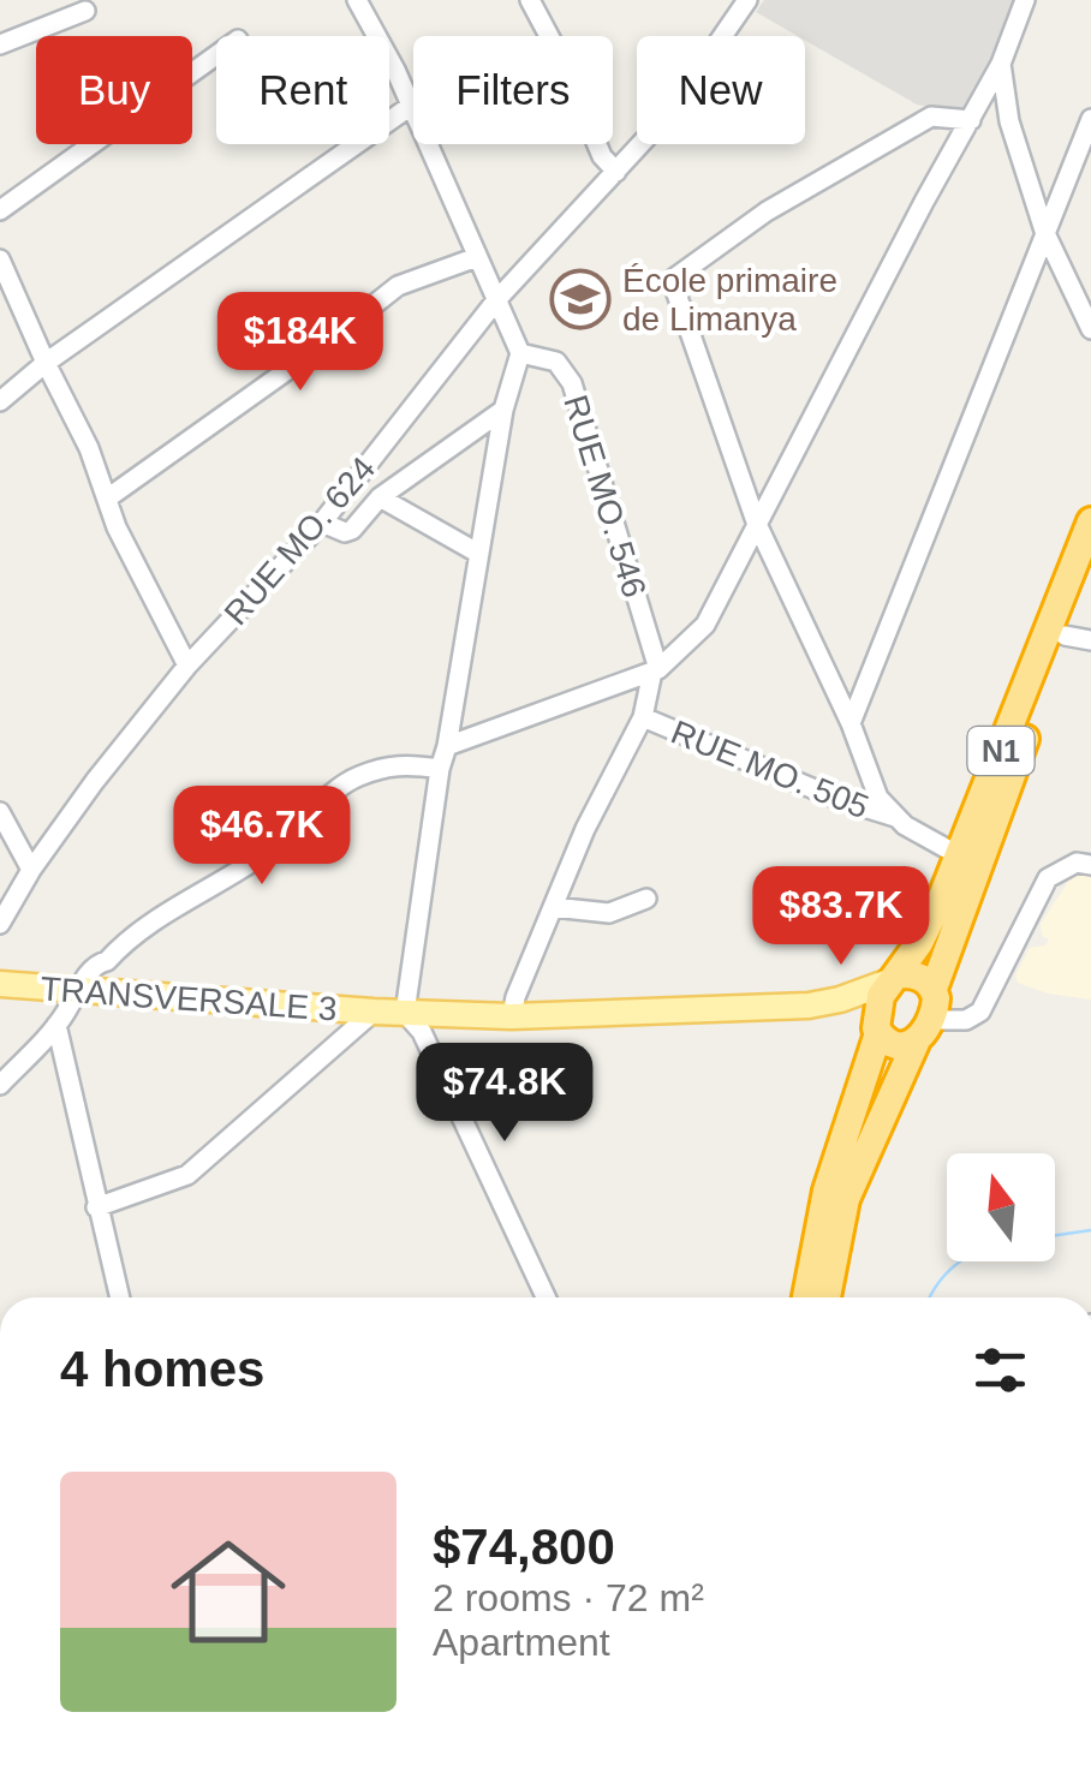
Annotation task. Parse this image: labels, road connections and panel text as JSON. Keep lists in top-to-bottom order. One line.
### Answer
{"streets":{"highway":["N1"],"main road":["TRANSVERSALE 3"],"street":["RUE MO. 546","RUE MO. 624","RUE MO. 505"]},"crossings":[["N1","TRANSVERSALE 3"]],"places":{"school or university":["École primaire de Limanya"]},"north":"top","page":{"chip":["Buy","Rent","Filters","New"],"price":["$184K","$46.7K","$83.7K","$74.8K"],"heading":"4 homes","list":[{"name":"$74,800","note":"2 rooms · 72 m² · Apartment"}]}}
